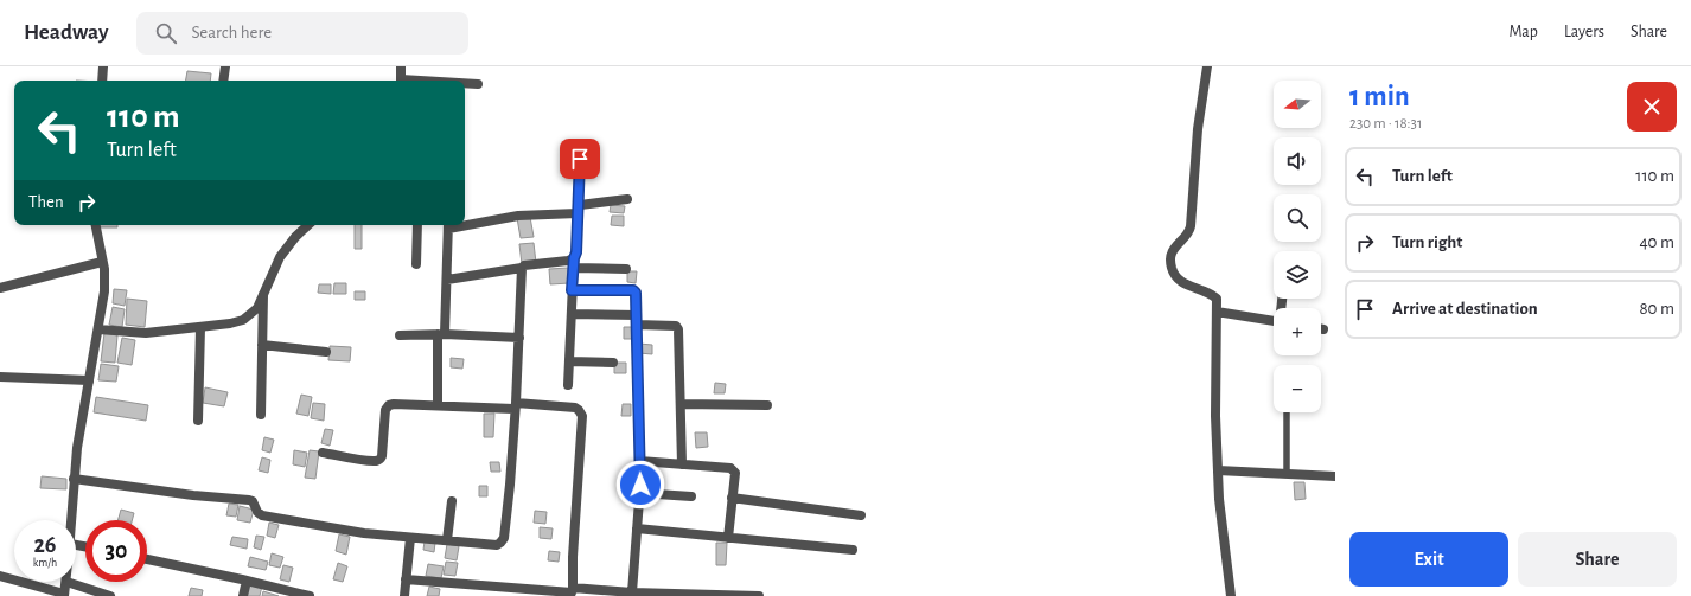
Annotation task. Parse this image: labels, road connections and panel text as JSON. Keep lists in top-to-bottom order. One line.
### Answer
{"north":"left","page":{"header":"Headway","search":"Search here","nav":["Map","Layers","Share"],"heading":["1 min","230 m · 18:31"],"map_buttons":["+","−"],"turn":["110 m","Turn left"],"list":[{"name":"Turn left","value":"110 m"},{"name":"Turn right","value":"40 m"},{"name":"Arrive at destination","value":"80 m"}],"then":"Then","speed":"26 km/h","limit":"30","buttons":["Exit","Share"]}}
